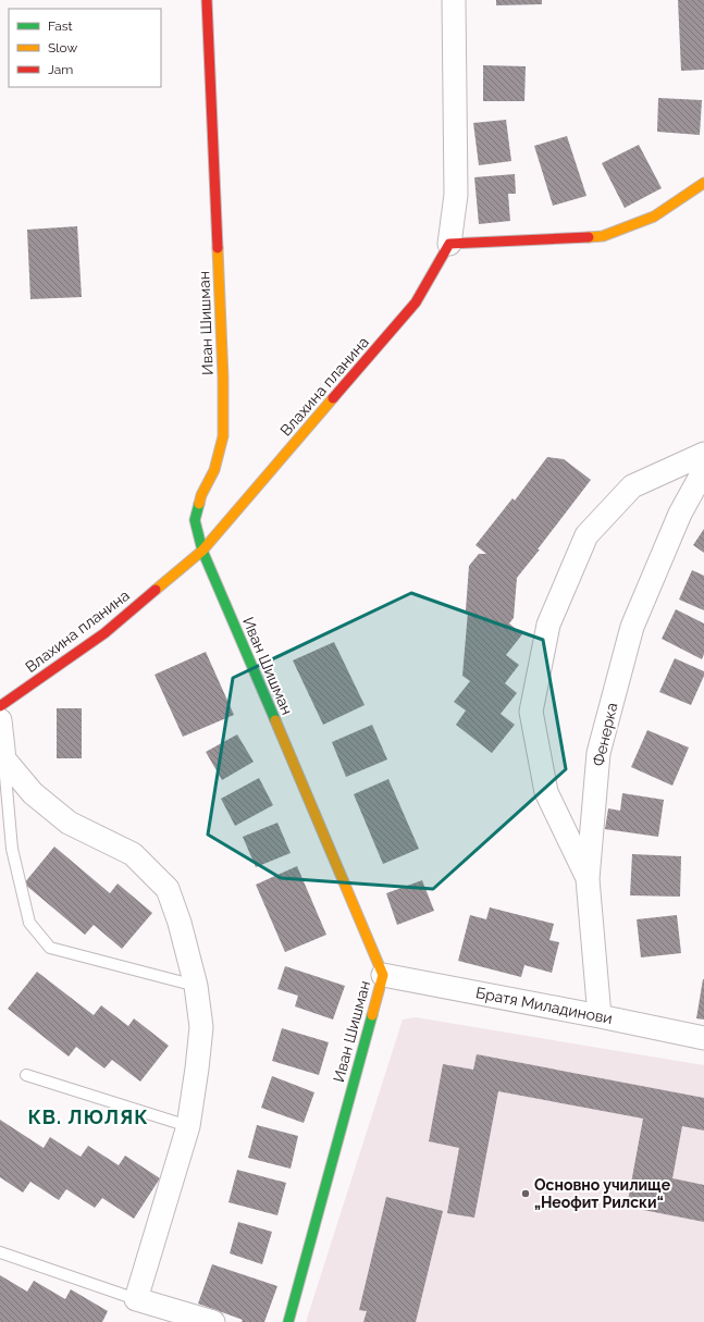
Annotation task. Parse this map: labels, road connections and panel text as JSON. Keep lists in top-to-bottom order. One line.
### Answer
{"streets":{"street":["Иван Шишман","Влахина планина","Фенерка","Братя Миладинови"]},"crossings":[["Иван Шишман","Влахина планина"],["Иван Шишман","Братя Миладинови"],["Фенерка","Братя Миладинови"]],"districts":["КВ. ЛЮЛЯК"],"places":["Основно училище „Неофит Рилски“"],"legend":["Fast","Slow","Jam"]}
